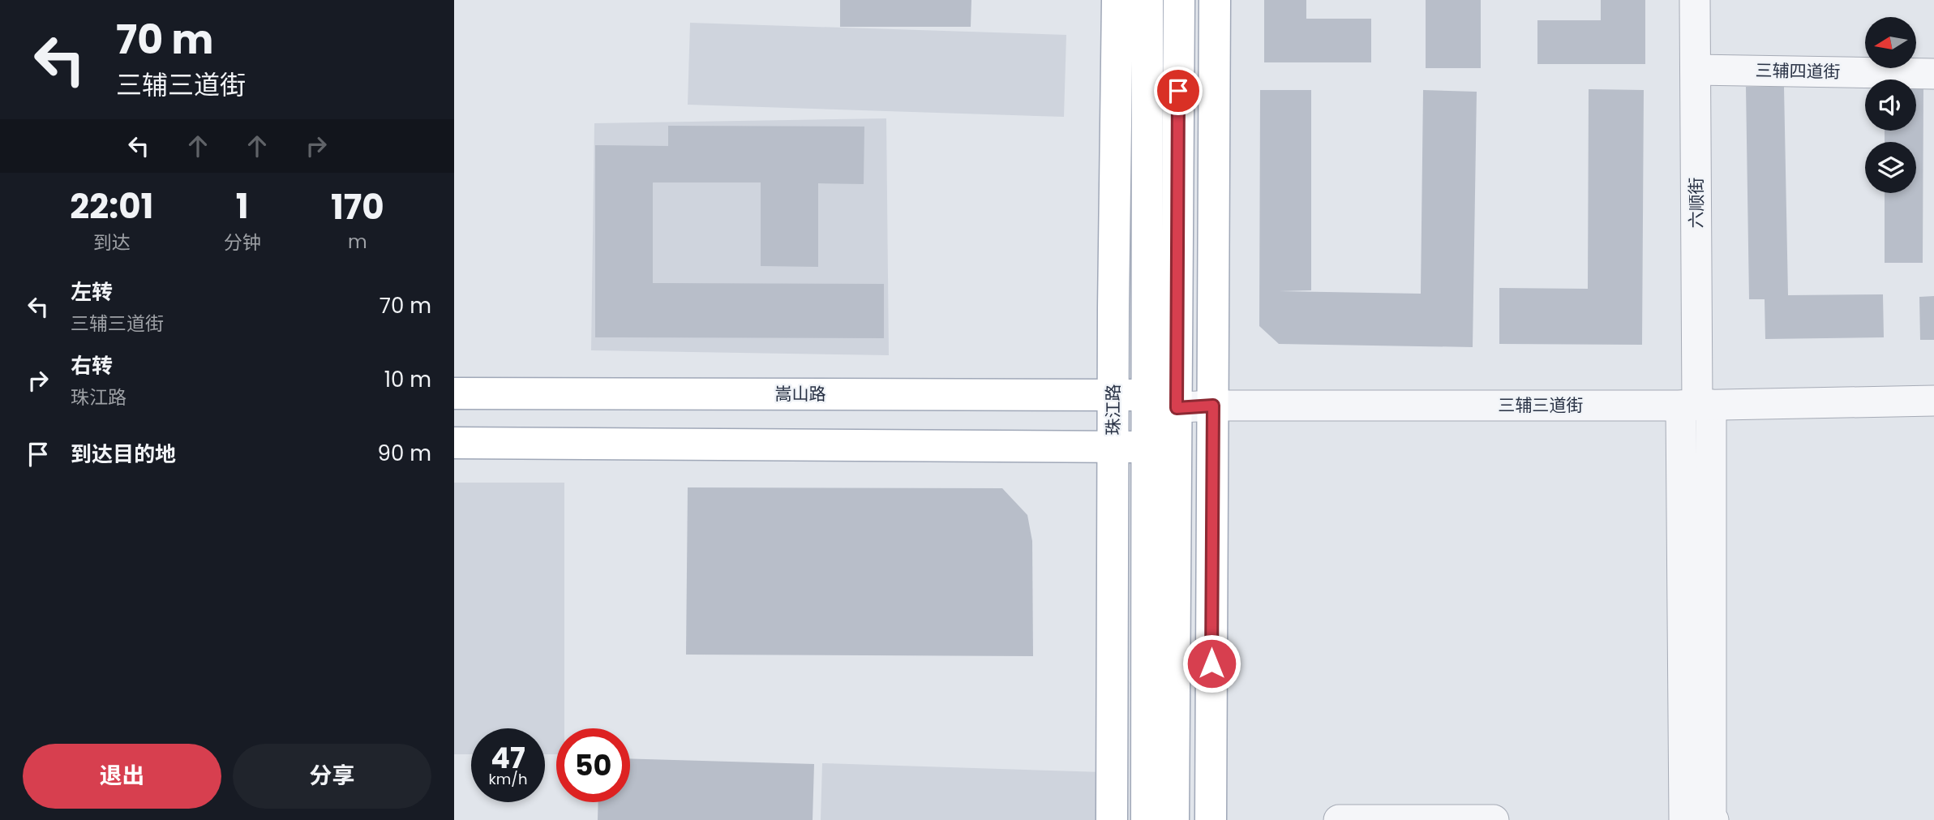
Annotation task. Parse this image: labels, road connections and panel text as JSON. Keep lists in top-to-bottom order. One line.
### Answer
{"streets":{"main road":["嵩山路","珠江路"],"street":["三辅四道街","六顺街","三辅三道街"]},"crossings":[["三辅四道街","六顺街"],["六顺街","三辅三道街"],["嵩山路","三辅三道街"],["嵩山路","珠江路"],["三辅三道街","珠江路"]],"north":"left","page":{"turn":["70 m","三辅三道街"],"eta":["22:01","到达","1","分钟","170","m"],"list":[{"name":"左转","note":"三辅三道街","value":"70 m"},{"name":"右转","note":"珠江路","value":"10 m"},{"name":"到达目的地","value":"90 m"}],"speed":"47 km/h","limit":"50","buttons":["退出","分享"]}}
